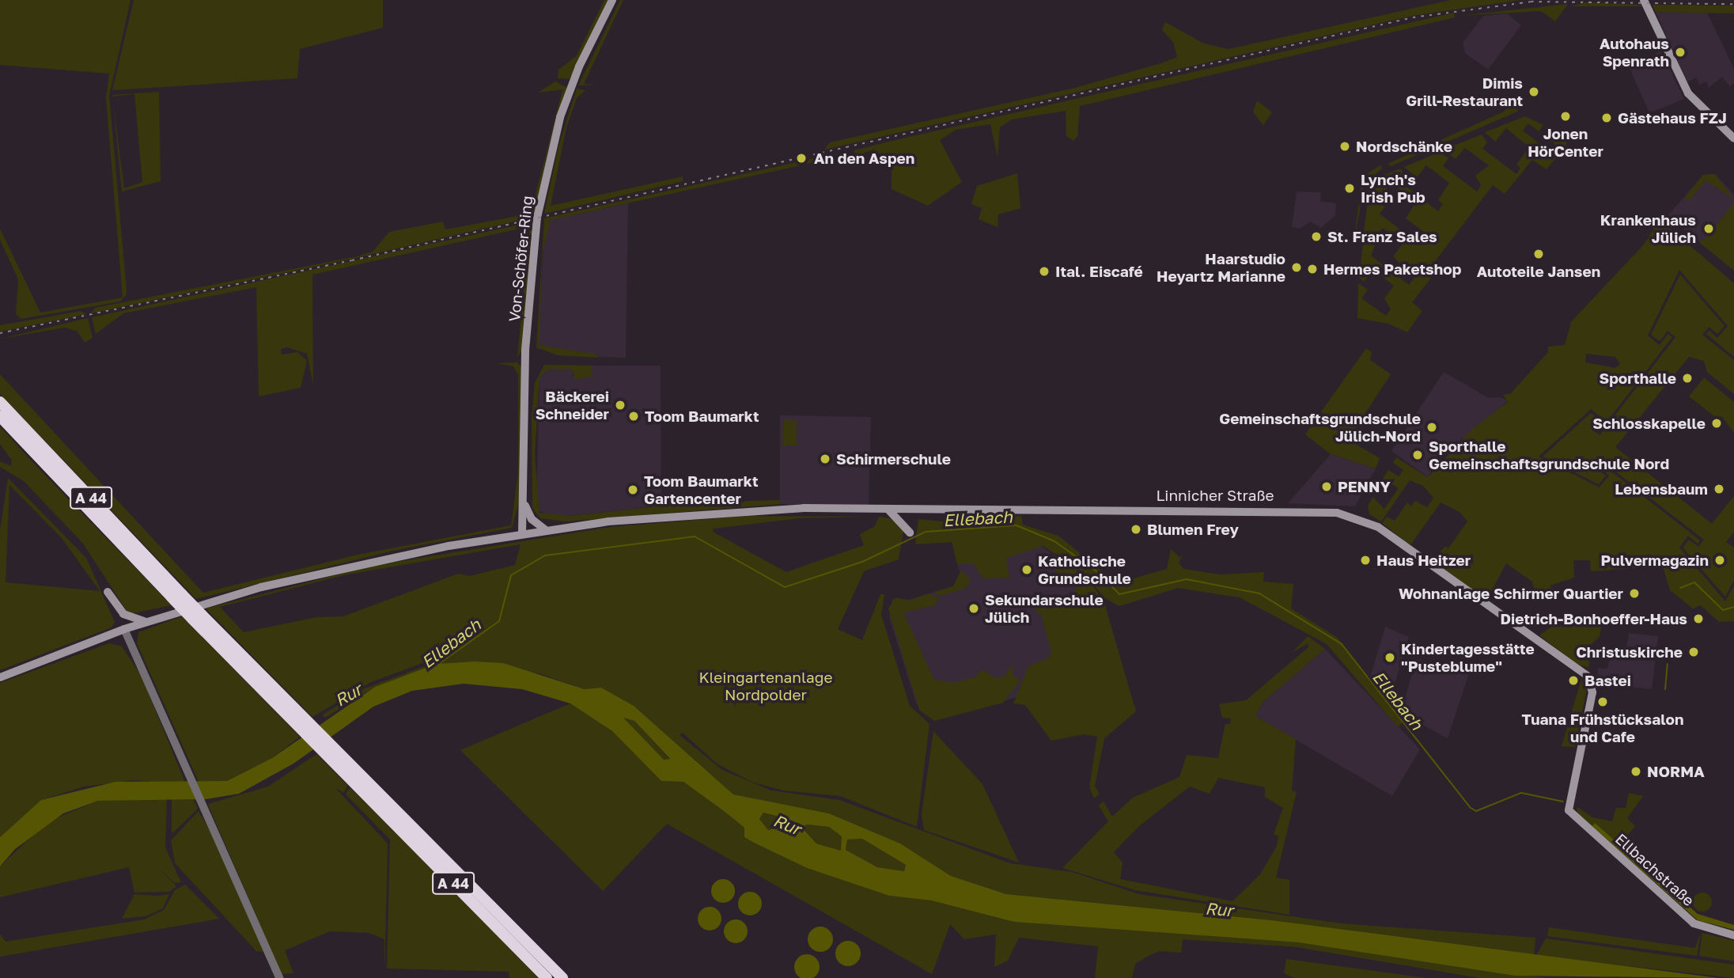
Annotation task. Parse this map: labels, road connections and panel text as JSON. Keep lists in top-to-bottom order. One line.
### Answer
{"streets":{"highway":["A 44"],"main road":["Von-Schöfer-Ring","Linnicher Straße","Ellbachstraße"]},"crossings":[["Von-Schöfer-Ring","Linnicher Straße"],["Linnicher Straße","Ellbachstraße"]],"water":["Ellebach","Rur"],"parks":["Kleingartenanlage Nordpolder"],"places":["Autohaus Spenrath","Dimis Grill-Restaurant","Jonen HörCenter","Gästehaus FZJ","Nordschänke","An den Aspen","Lynch's Irish Pub","Krankenhaus Jülich","St. Franz Sales","Autoteile Jansen","Haarstudio Heyartz Marianne","Hermes Paketshop","Ital. Eiscafé","Sporthalle","Bäckerei Schneider","Toom Baumarkt","Schlosskapelle","Gemeinschaftsgrundschule Jülich-Nord","Sporthalle Gemeinschaftsgrundschule Nord","Schirmerschule","PENNY","Lebensbaum","Toom Baumarkt Gartencenter","Blumen Frey","Haus Heitzer","Pulvermagazin","Katholische Grundschule","Wohnanlage Schirmer Quartier","Sekundarschule Jülich","Dietrich-Bonhoeffer-Haus","Christuskirche","Kindertagesstätte \"Pusteblume\"","Bastei","Tuana Frühstücksalon und Cafe","NORMA"]}
